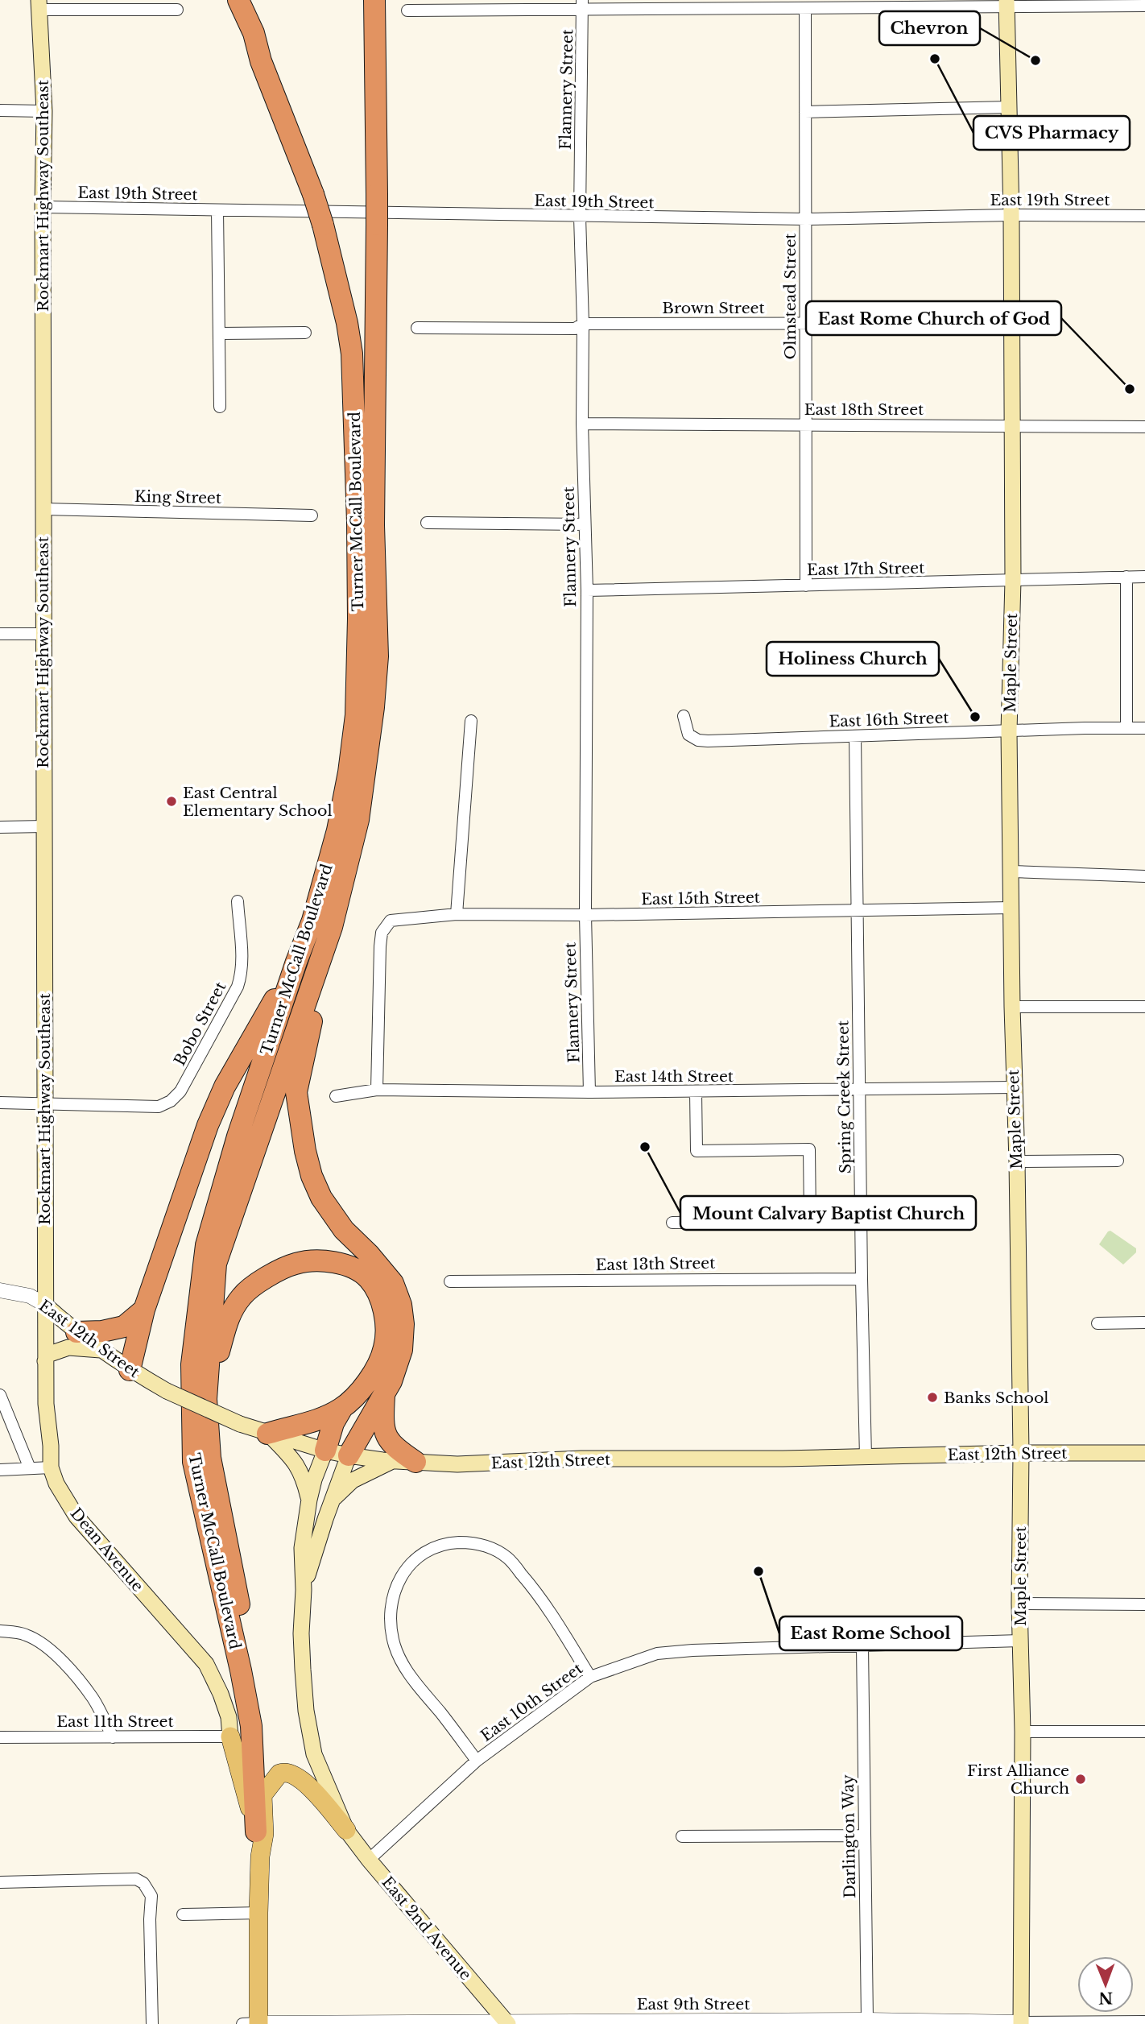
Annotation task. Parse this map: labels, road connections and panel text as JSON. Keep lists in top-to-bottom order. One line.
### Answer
{"streets":{"highway":["Turner McCall Boulevard"],"main road":["Rockmart Highway Southeast","Maple Street","East 12th Street","Dean Avenue","East 2nd Avenue"],"street":["Flannery Street","East 19th Street","Olmstead Street","Brown Street","East 18th Street","King Street","East 17th Street","East 16th Street","East 15th Street","Bobo Street","East 14th Street","Spring Creek Street","East 13th Street","East 10th Street","East 11th Street","Darlington Way","East 9th Street"]},"crossings":[["Flannery Street","East 19th Street"],["Flannery Street","Brown Street"],["Flannery Street","East 18th Street"],["Flannery Street","East 17th Street"],["Flannery Street","East 15th Street"],["Flannery Street","East 14th Street"],["East 19th Street","Rockmart Highway Southeast"],["East 19th Street","Olmstead Street"],["East 19th Street","Maple Street"],["Rockmart Highway Southeast","King Street"],["Rockmart Highway Southeast","Bobo Street"],["Rockmart Highway Southeast","East 12th Street"],["Rockmart Highway Southeast","Dean Avenue"],["Olmstead Street","Brown Street"],["Olmstead Street","East 18th Street"],["Olmstead Street","East 17th Street"],["Brown Street","Maple Street"],["East 18th Street","Maple Street"],["Turner McCall Boulevard","East 9th Street"],["East 17th Street","Maple Street"],["Maple Street","East 16th Street"],["Maple Street","East 15th Street"],["Maple Street","East 14th Street"],["Maple Street","East 12th Street"],["Maple Street","East 10th Street"],["Maple Street","East 9th Street"],["East 16th Street","Spring Creek Street"],["East 15th Street","East 14th Street"],["East 15th Street","Spring Creek Street"],["East 14th Street","Spring Creek Street"],["Spring Creek Street","East 13th Street"],["Spring Creek Street","East 12th Street"],["East 12th Street","Dean Avenue"],["Dean Avenue","East 11th Street"],["East 10th Street","Darlington Way"],["East 10th Street","East 2nd Avenue"],["Darlington Way","East 9th Street"],["East 2nd Avenue","East 9th Street"]],"places":["CVS Pharmacy","Chevron","East Rome Church of God","Holiness Church","East Central Elementary School","Mount Calvary Baptist Church","Banks School","East Rome School","First Alliance Church"],"north":"bottom"}
